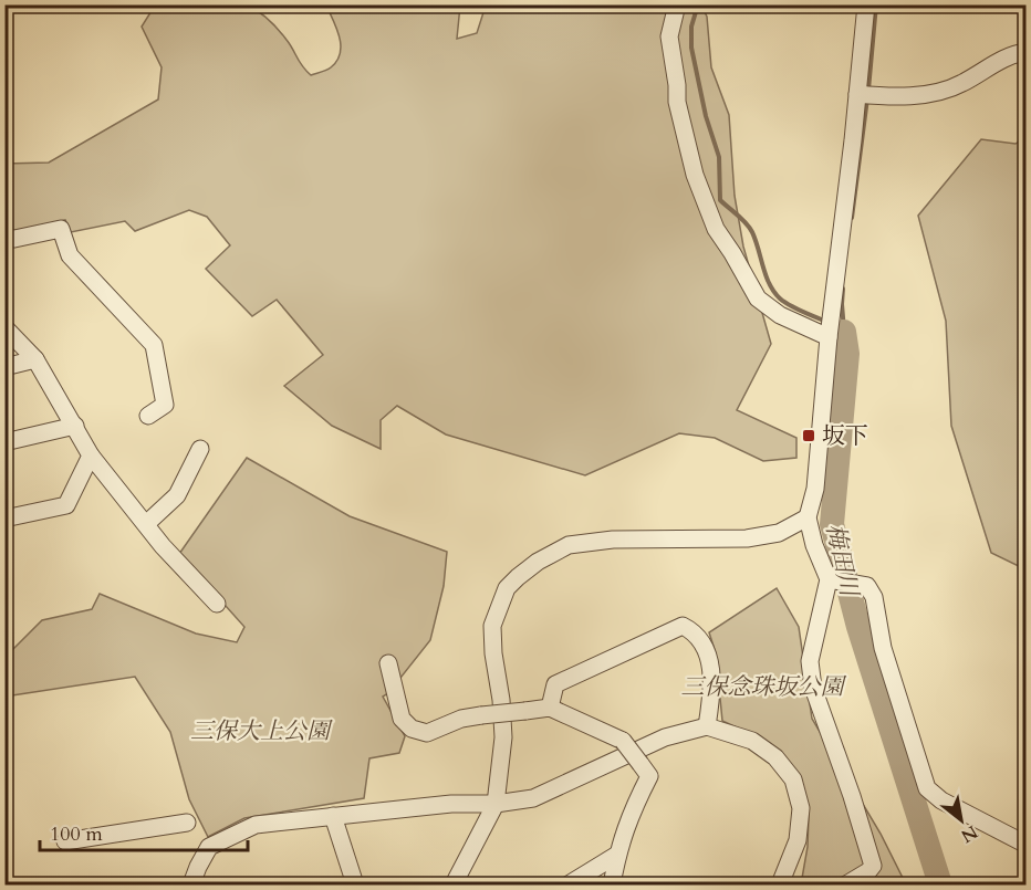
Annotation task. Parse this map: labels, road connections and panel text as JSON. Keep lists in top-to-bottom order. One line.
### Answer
{"water":["梅田川"],"parks":["三保念珠坂公園","三保大上公園"],"places":{"transit":["坂下"]},"scale_bar":"100 m","north":"bottom right"}
